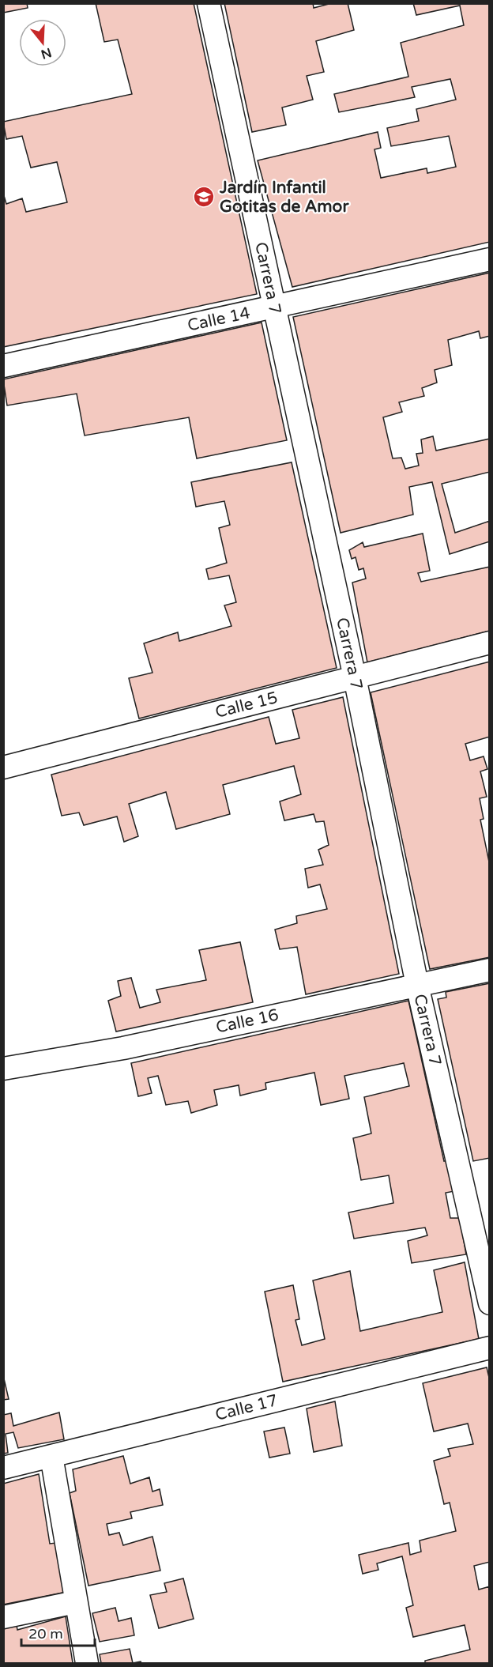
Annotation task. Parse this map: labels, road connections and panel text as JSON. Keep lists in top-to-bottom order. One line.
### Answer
{"streets":{"street":["Carrera 7","Calle 14","Calle 15","Calle 16","Calle 17"]},"crossings":[["Carrera 7","Calle 14"],["Carrera 7","Calle 15"],["Carrera 7","Calle 16"]],"places":{"school or university":["Jardín Infantil Gotitas de Amor"]},"scale_bar":"20 m","north":"bottom"}
